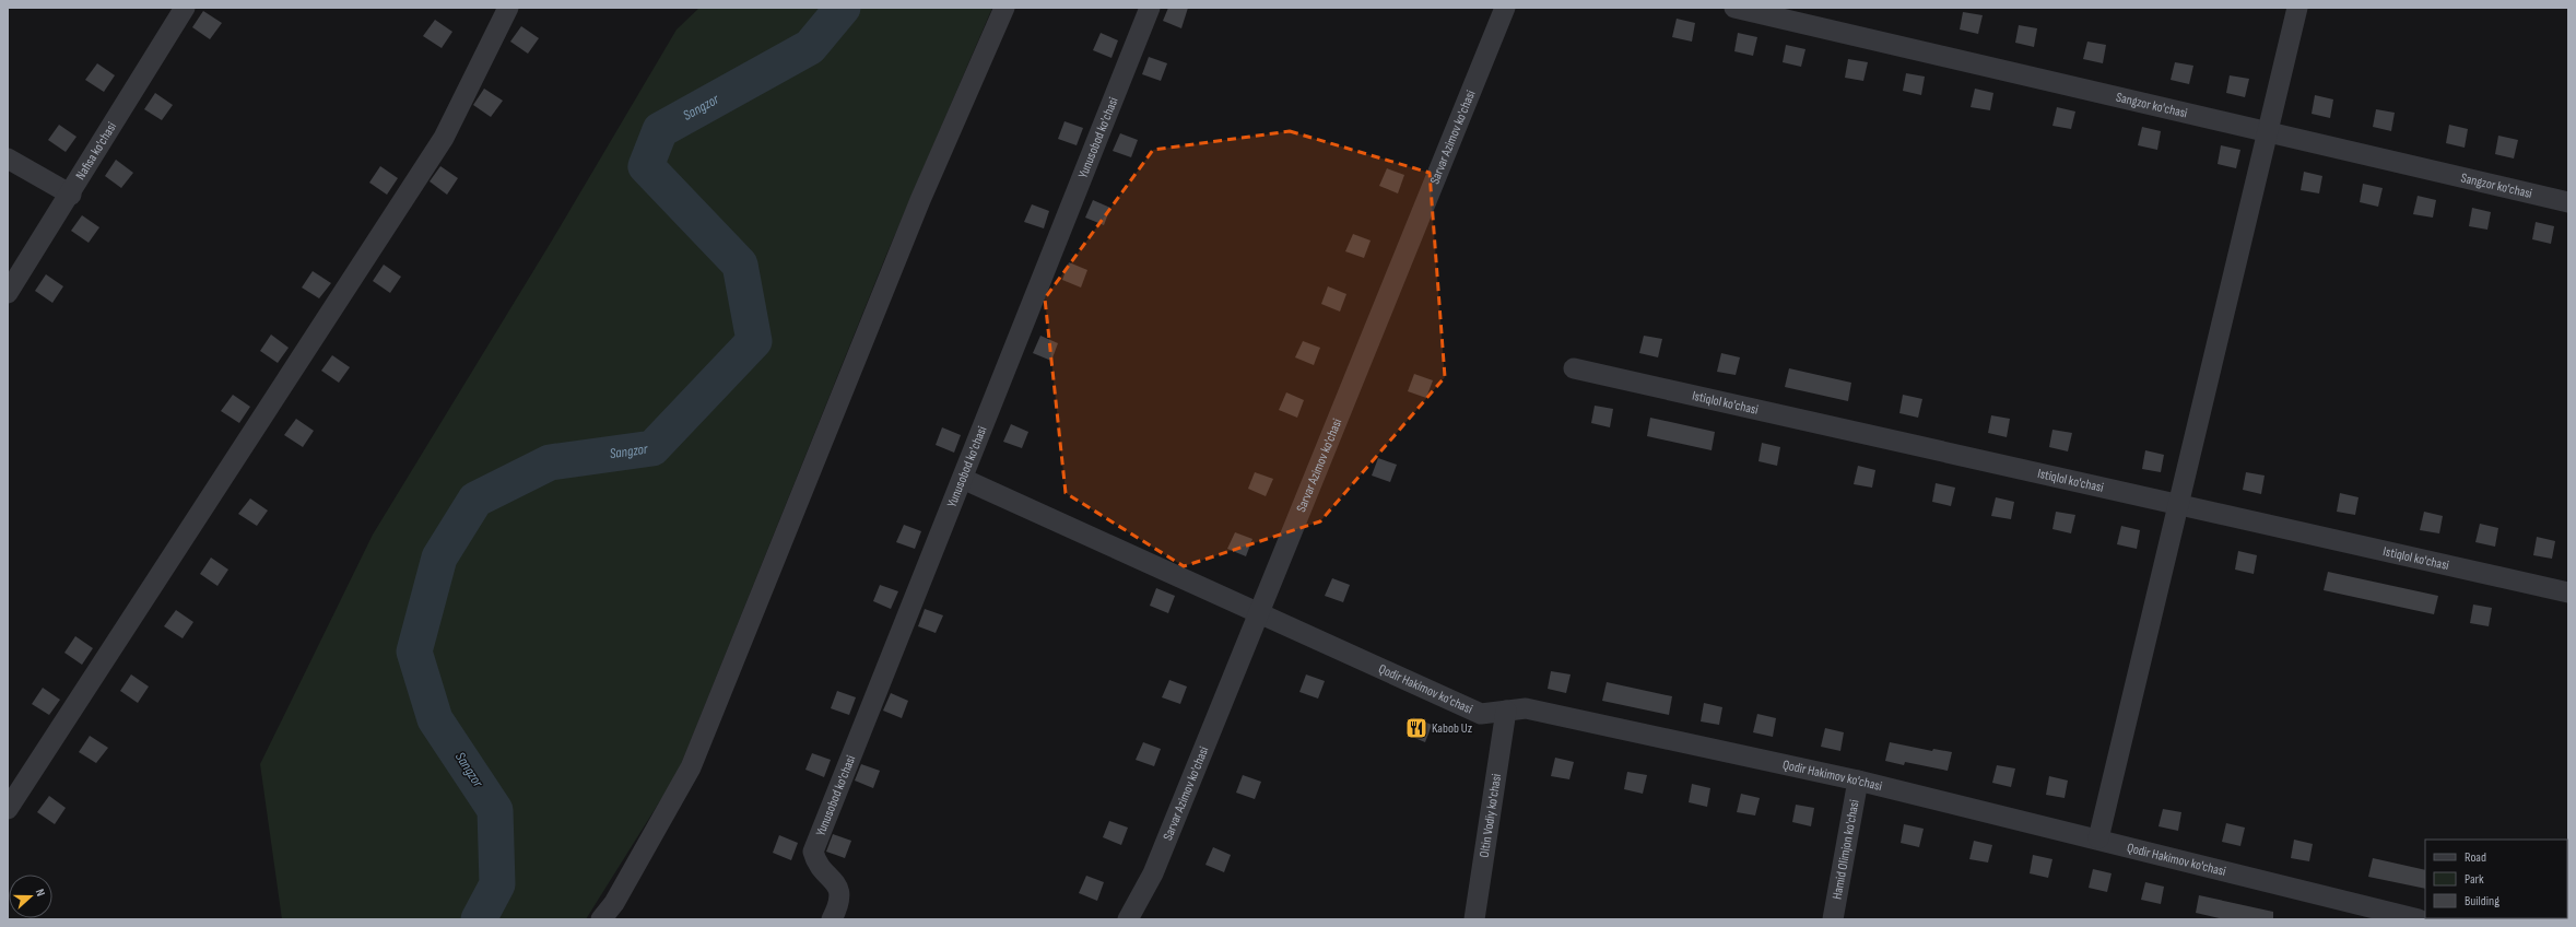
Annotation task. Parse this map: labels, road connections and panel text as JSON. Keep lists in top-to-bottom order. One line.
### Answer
{"streets":{"street":["Sangzor ko'chasi","Sarvar Azimov ko'chasi","Yunusobod ko'chasi","Nafisa ko'chasi","Istiqlol ko'chasi","Qodir Hakimov ko'chasi","Oltin Vodiy ko'chasi","Hamid Olimjon ko'chasi"]},"crossings":[["Sarvar Azimov ko'chasi","Qodir Hakimov ko'chasi"],["Yunusobod ko'chasi","Qodir Hakimov ko'chasi"],["Qodir Hakimov ko'chasi","Oltin Vodiy ko'chasi"],["Qodir Hakimov ko'chasi","Hamid Olimjon ko'chasi"]],"water":["Sangzor"],"places":{"restaurant":["Kabob Uz"]},"legend":["Road","Park","Building"],"north":"right"}
